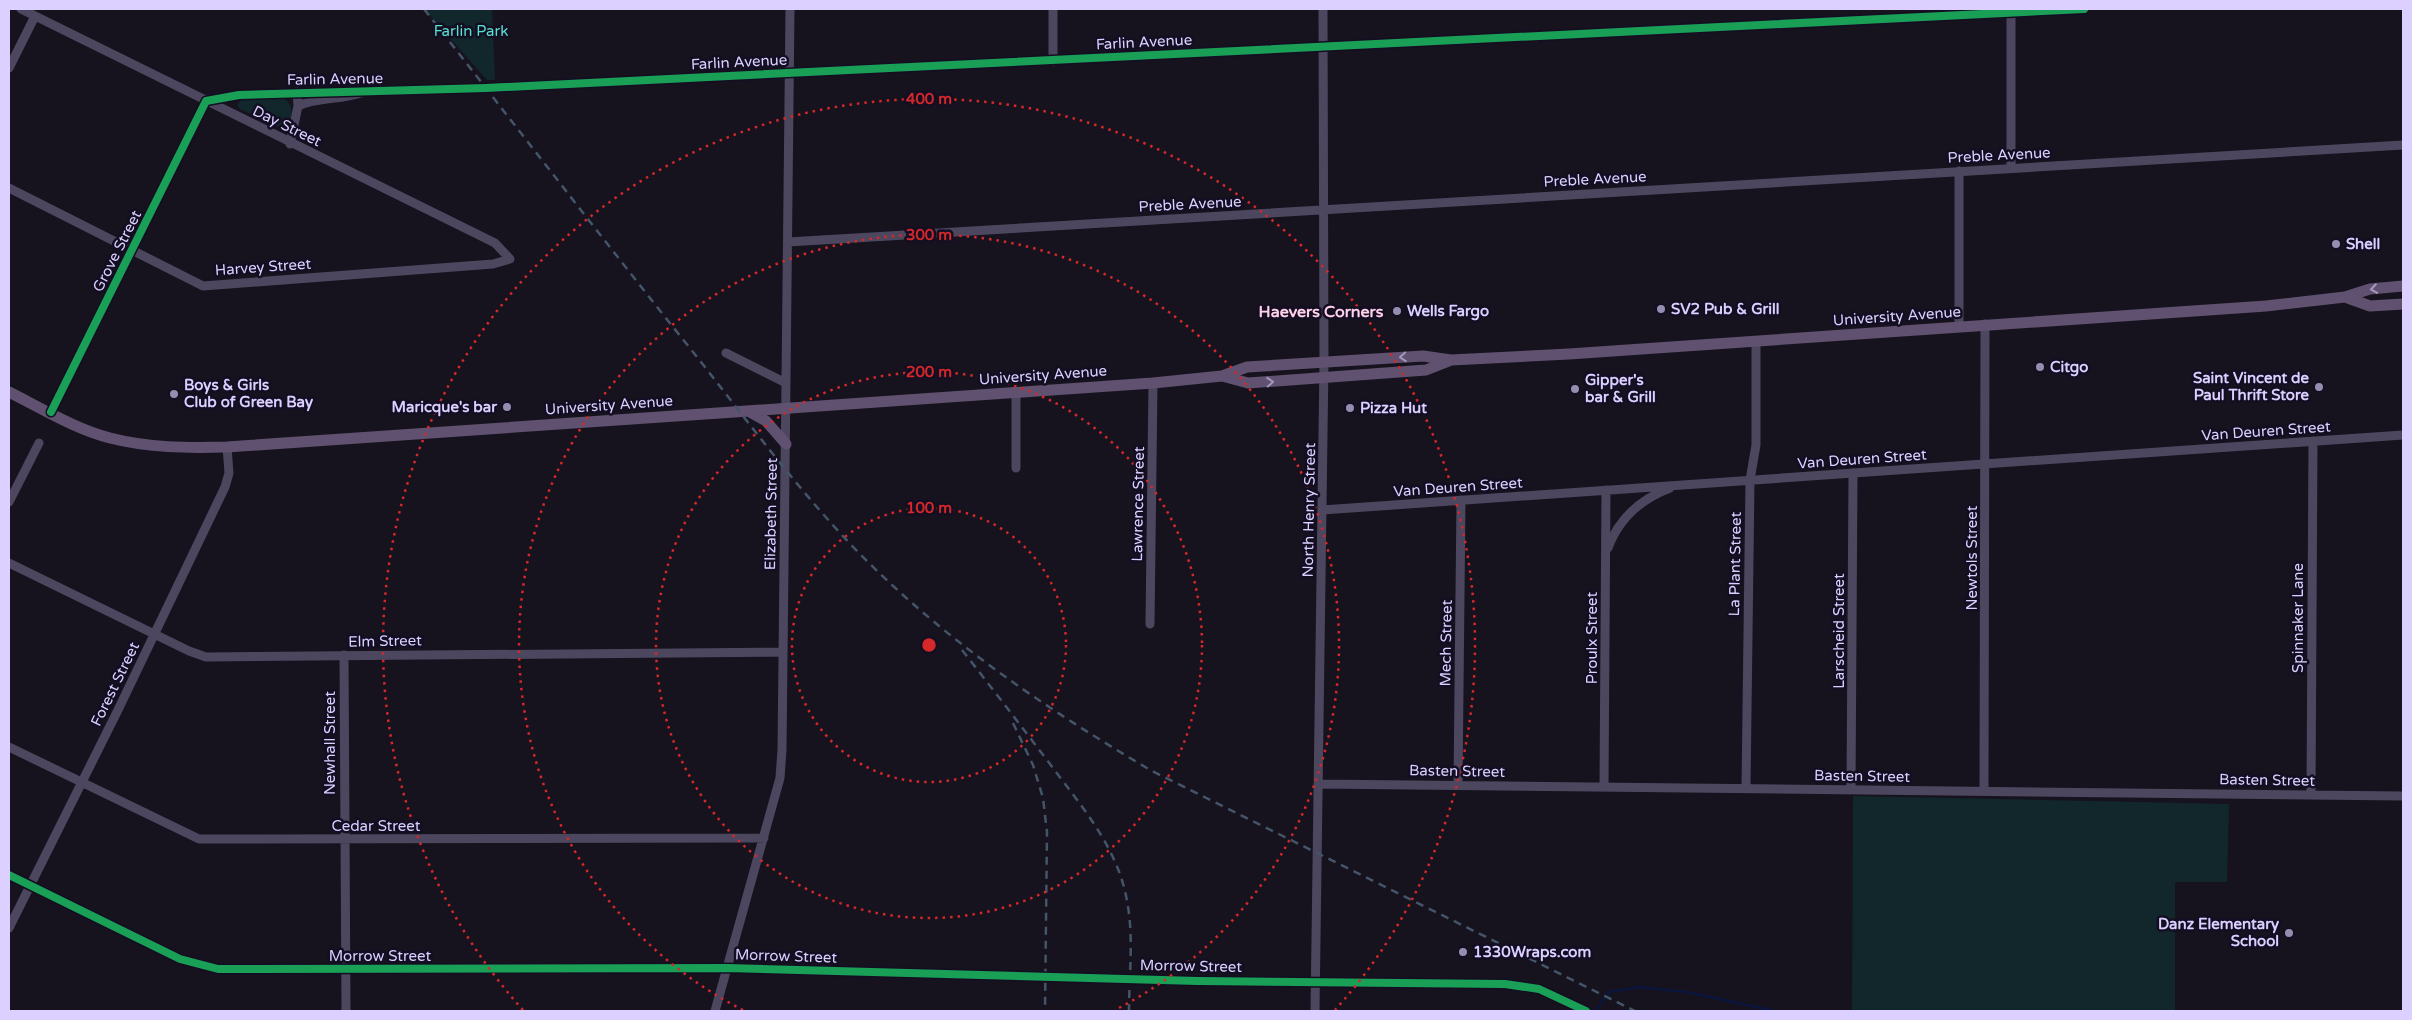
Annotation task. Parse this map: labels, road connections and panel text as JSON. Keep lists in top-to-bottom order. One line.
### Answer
{"streets":{"main road":["University Avenue"],"street":["Farlin Avenue","Day Street","Preble Avenue","Grove Street","Harvey Street","Van Deuren Street","Lawrence Street","North Henry Street","Elizabeth Street","Newtols Street","La Plant Street","Spinnaker Lane","Larscheid Street","Proulx Street","Elm Street","Mech Street","Forest Street","Newhall Street","Basten Street","Cedar Street","Morrow Street"]},"crossings":[["Farlin Avenue","Day Street"],["Farlin Avenue","Grove Street"],["Farlin Avenue","North Henry Street"],["Farlin Avenue","Elizabeth Street"],["Day Street","Grove Street"],["Day Street","Harvey Street"],["Preble Avenue","North Henry Street"],["Preble Avenue","Elizabeth Street"],["Grove Street","Harvey Street"],["Grove Street","University Avenue"],["University Avenue","Lawrence Street"],["University Avenue","North Henry Street"],["University Avenue","Elizabeth Street"],["University Avenue","Newtols Street"],["University Avenue","La Plant Street"],["University Avenue","Forest Street"],["Van Deuren Street","North Henry Street"],["Van Deuren Street","Newtols Street"],["Van Deuren Street","La Plant Street"],["Van Deuren Street","Spinnaker Lane"],["Van Deuren Street","Larscheid Street"],["Van Deuren Street","Proulx Street"],["Van Deuren Street","Mech Street"],["North Henry Street","Basten Street"],["North Henry Street","Morrow Street"],["Elizabeth Street","Elm Street"],["Elizabeth Street","Cedar Street"],["Elizabeth Street","Morrow Street"],["Newtols Street","Basten Street"],["La Plant Street","Basten Street"],["Spinnaker Lane","Basten Street"],["Larscheid Street","Basten Street"],["Proulx Street","Basten Street"],["Elm Street","Forest Street"],["Elm Street","Newhall Street"],["Mech Street","Basten Street"],["Forest Street","Cedar Street"],["Forest Street","Morrow Street"],["Newhall Street","Cedar Street"],["Newhall Street","Morrow Street"]],"districts":["Haevers Corners"],"parks":["Farlin Park"],"places":["Shell","SV2 Pub & Grill","Wells Fargo","Citgo","Saint Vincent de Paul Thrift Store","Gipper's bar & Grill","Boys & Girls Club of Green Bay","Maricque's bar","Pizza Hut","Danz Elementary School","1330Wraps.com"],"rings":["400 m","300 m","200 m","100 m"]}
